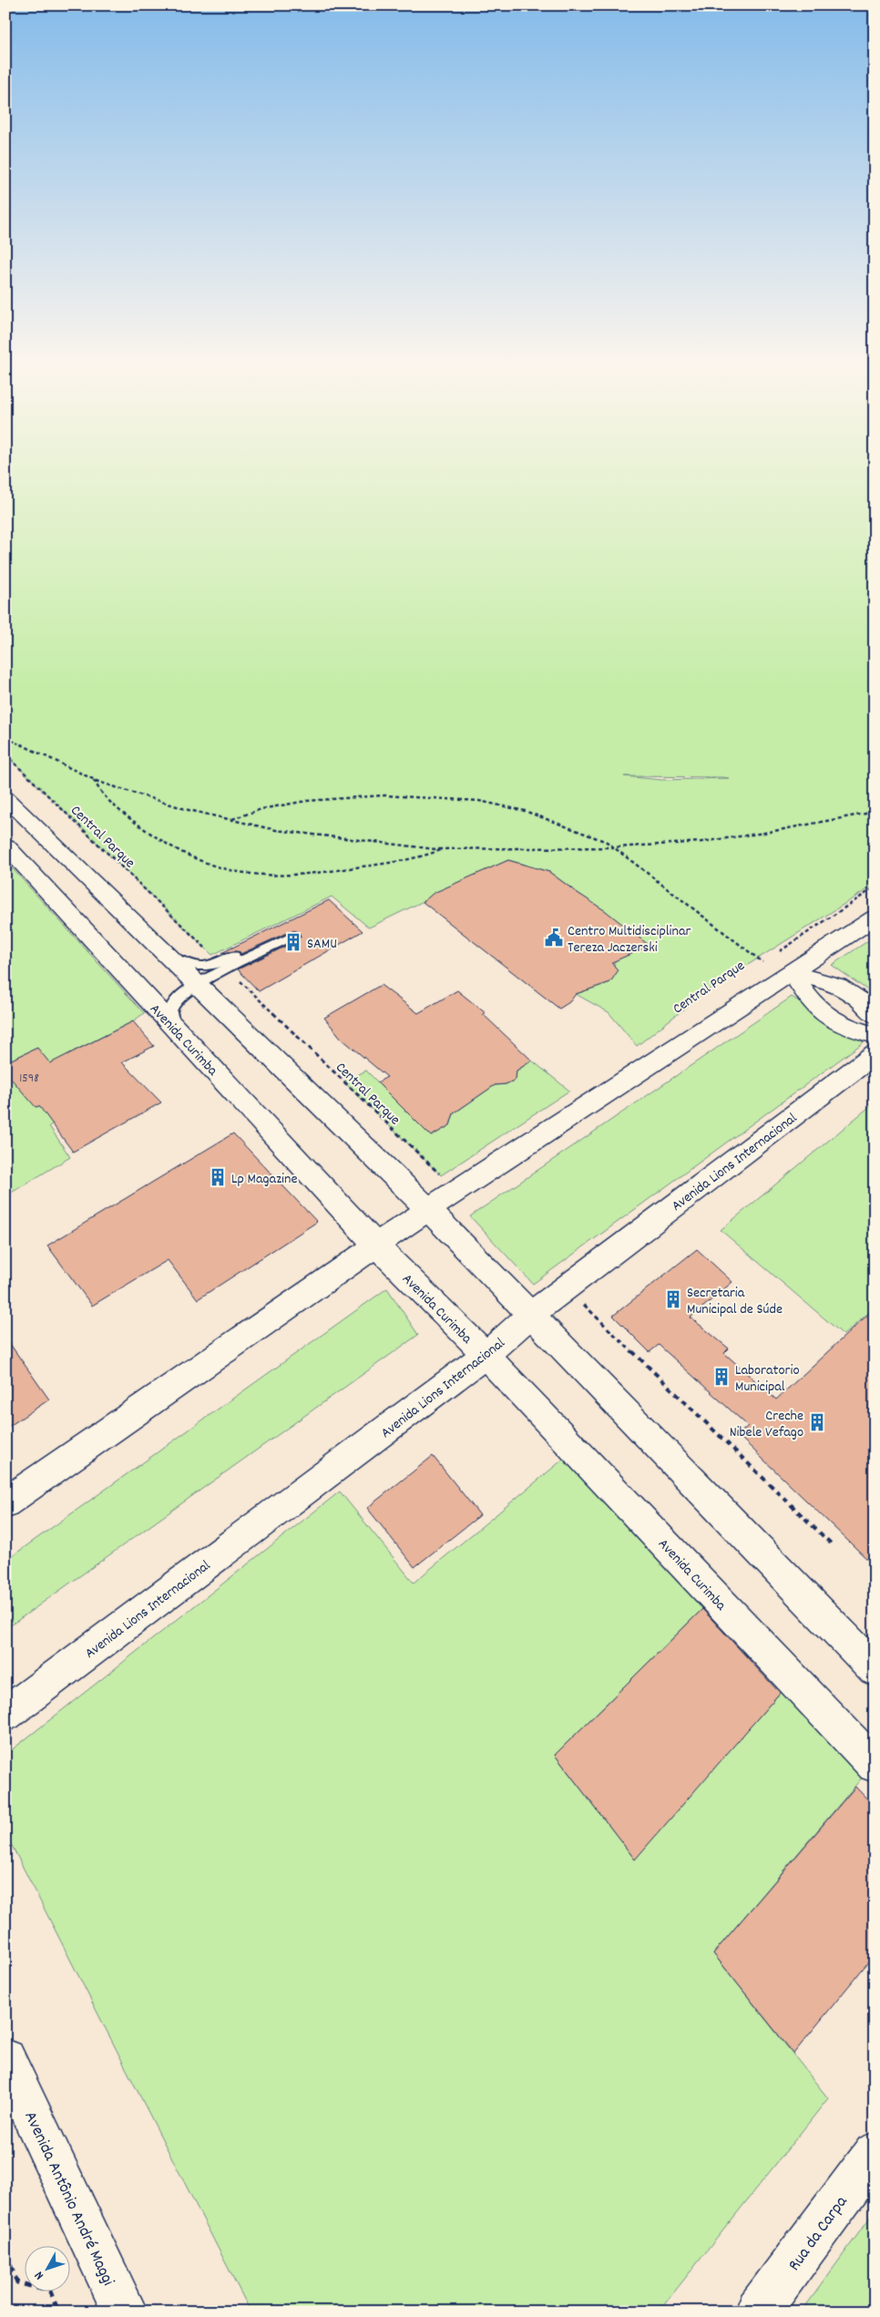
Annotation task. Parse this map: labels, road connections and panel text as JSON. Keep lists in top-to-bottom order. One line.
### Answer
{"streets":{"street":["Avenida Curimba","Avenida Lions Internacional","Avenida Antônio André Maggi","Rua da Carpa"],"path":["Central Parque"]},"crossings":[["Avenida Curimba","Avenida Lions Internacional"]],"places":{"public building":["Centro Multidisciplinar Tereza Jaczerski"],"building":["SAMU","Lp Magazine","Secretaria Municipal de Súde","Laboratorio Municipal","Creche Nibele Vefago"]},"house_numbers":["1598"],"north":"bottom left"}
